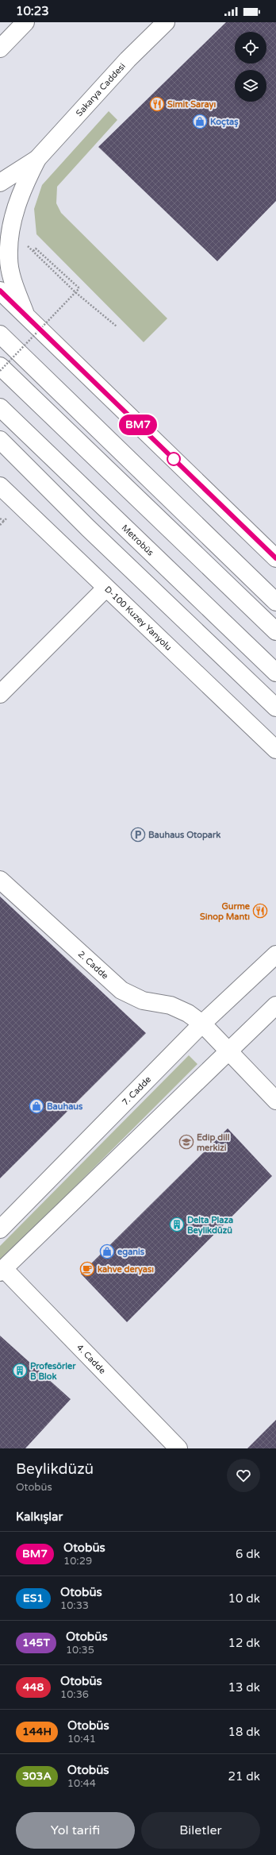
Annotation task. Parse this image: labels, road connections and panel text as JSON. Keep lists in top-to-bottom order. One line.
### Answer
{"streets":{"main road":["Sakarya Caddesi","Metrobüs","D-100 Kuzey Yanyolu","2. Cadde","7. Cadde","4. Cadde"]},"crossings":[["2. Cadde","7. Cadde"]],"places":{"restaurant":["Simit Sarayı","Gurme Sinop Mantı"],"shop":["Koçtaş","Bauhaus","eganis"],"parking":["Bauhaus Otopark"],"school or university":["Edip dill merkizi"],"building":["Delta Plaza Beylikdüzü","Profesörler B Blok"],"cafe":["kahve deryası"]},"lines":["bus line BM7"],"page":{"status":"10:23","on_map":"BM7","heading":[["Beylikdüzü","Otobüs"],"Kalkışlar"],"list":[{"mark":"BM7","name":"Otobüs","note":"10:29","value":"6 dk"},{"mark":"ES1","name":"Otobüs","note":"10:33","value":"10 dk"},{"mark":"145T","name":"Otobüs","note":"10:35","value":"12 dk"},{"mark":"448","name":"Otobüs","note":"10:36","value":"13 dk"},{"mark":"144H","name":"Otobüs","note":"10:41","value":"18 dk"},{"mark":"303A","name":"Otobüs","note":"10:44","value":"21 dk"}],"buttons":["Yol tarifi","Biletler"]}}
